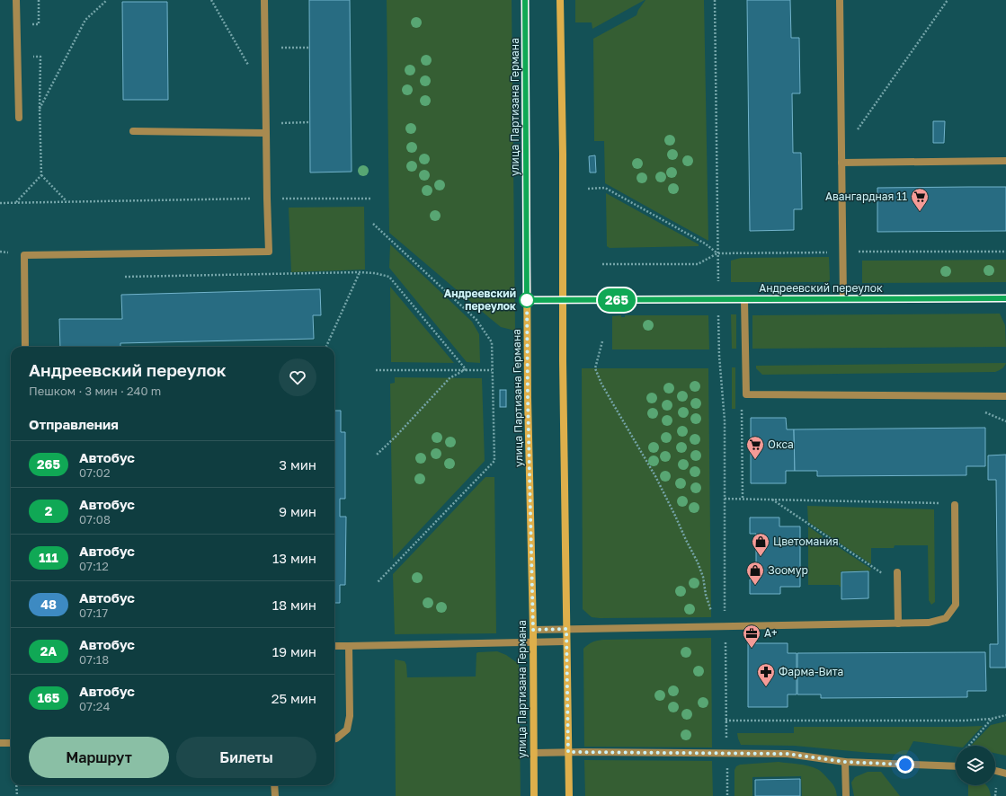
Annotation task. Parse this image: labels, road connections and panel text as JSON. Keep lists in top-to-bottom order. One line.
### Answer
{"streets":{"main road":["улица Партизана Германа"],"street":["Андреевский переулок"]},"crossings":[["улица Партизана Германа","Андреевский переулок"]],"places":{"supermarket":["Авангардная 11","Окса"],"other":["Андреевский переулок"],"shop":["Цветомания","Зоомур"],"office":["А+"],"pharmacy":["Фарма-Вита"]},"lines":["bus line 265"],"page":{"on_map":"265","heading":[["Андреевский переулок","Пешком · 3 мин · 240 m"],"Отправления"],"list":[{"mark":"265","name":"Автобус","note":"07:02","value":"3 мин"},{"mark":"2","name":"Автобус","note":"07:08","value":"9 мин"},{"mark":"111","name":"Автобус","note":"07:12","value":"13 мин"},{"mark":"48","name":"Автобус","note":"07:17","value":"18 мин"},{"mark":"2А","name":"Автобус","note":"07:18","value":"19 мин"},{"mark":"165","name":"Автобус","note":"07:24","value":"25 мин"}],"buttons":["Маршрут","Билеты"]}}
